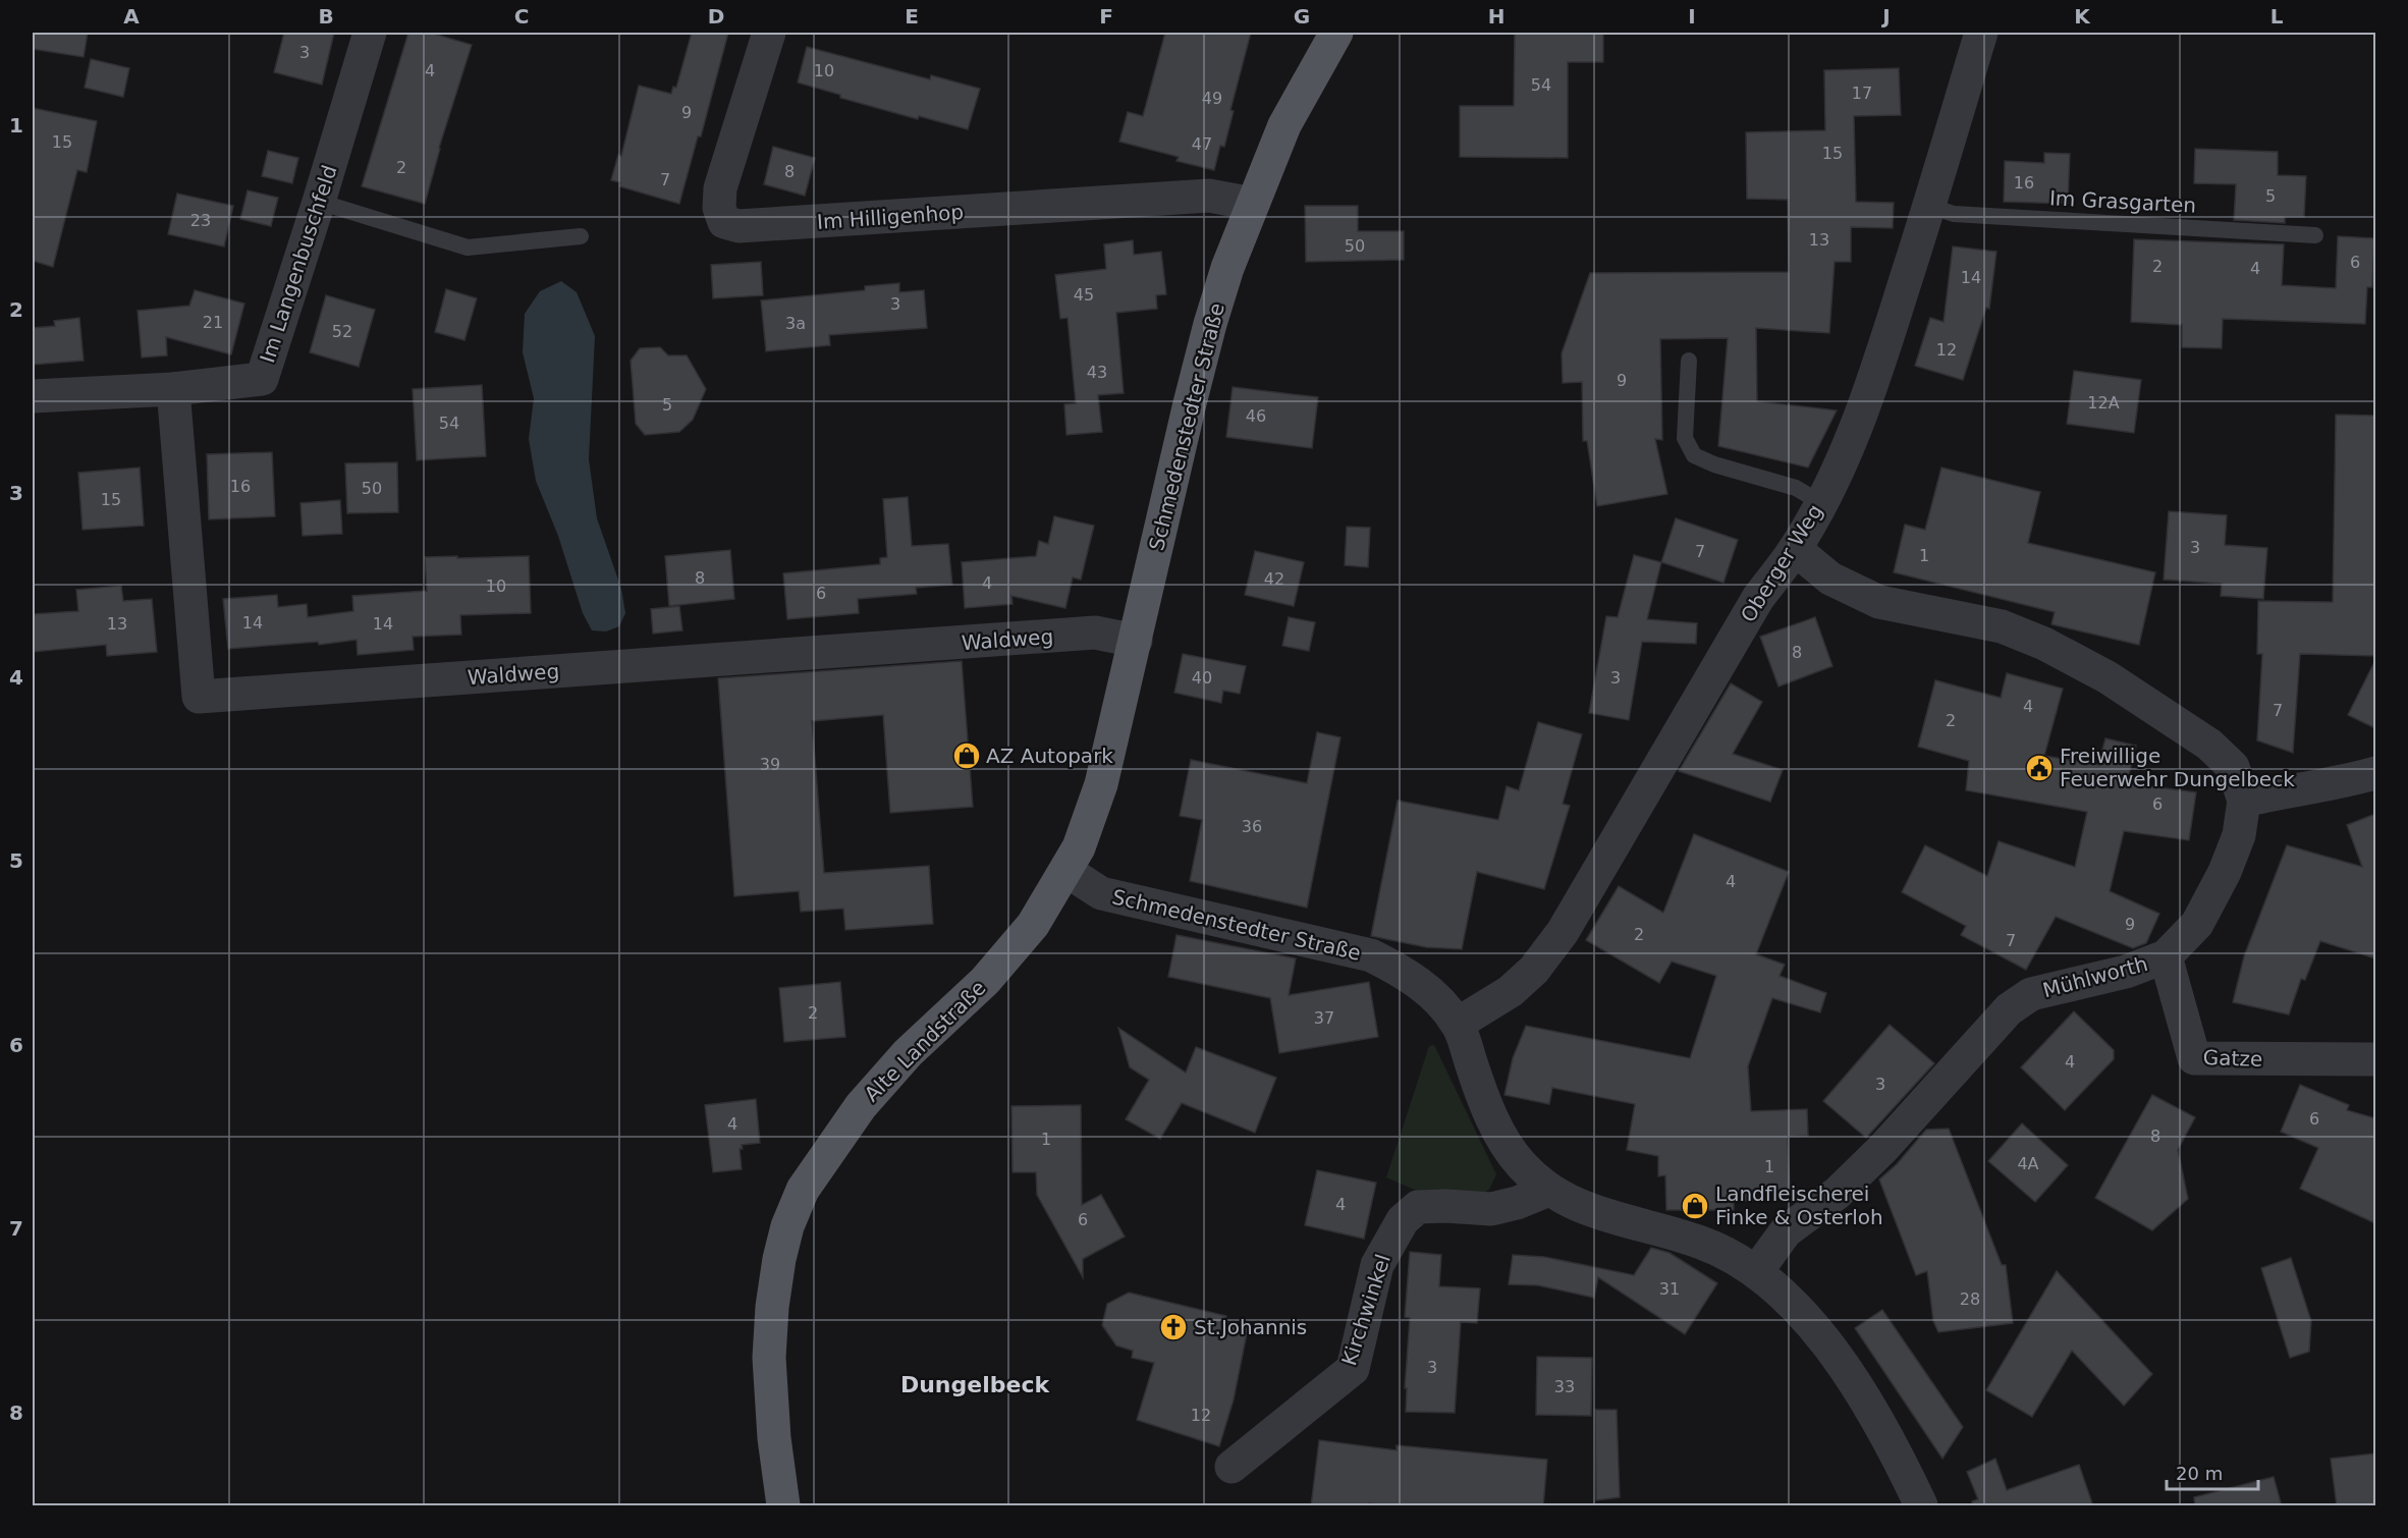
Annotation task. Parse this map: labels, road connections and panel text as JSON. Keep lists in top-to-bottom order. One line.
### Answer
{"streets":{"main road":["Schmedenstedter Straße","Alte Landstraße"],"street":["Im Hilligenhop","Im Langenbuschfeld","Oberger Weg","Waldweg","Mühlworth","Gatze","Kirchwinkel"],"lane":["Im Grasgarten"]},"crossings":[["Im Grasgarten","Oberger Weg"],["Im Hilligenhop","Schmedenstedter Straße"],["Im Langenbuschfeld","Waldweg"],["Schmedenstedter Straße","Oberger Weg"],["Schmedenstedter Straße","Waldweg"],["Schmedenstedter Straße","Mühlworth"],["Schmedenstedter Straße","Alte Landstraße"],["Schmedenstedter Straße","Kirchwinkel"],["Mühlworth","Gatze"]],"districts":["Dungelbeck"],"places":{"shop":["AZ Autopark","Landfleischerei Finke & Osterloh"],"public building":["Freiwillige Feuerwehr Dungelbeck"],"church":["St.Johannis"]},"house_numbers":["3","4","10","54","17","49","9","15","47","15","2","8","7","16","5","23","13","50","6","2","4","14","45","3","21","3a","52","12","43","9","12A","5","46","54","16","50","15","3","7","1","8","42","4","10","6","14","13","14","8","40","3","4","7","2","39","6","36","4","9","2","7","2","37","4","3","6","4","8","1","4A","1","4","6","31","28","3","33","12"],"scale_bar":"20 m","grid":{"columns":["A","B","C","D","E","F","G","H","I","J","K","L"],"rows":["1","2","3","4","5","6","7","8"]}}
